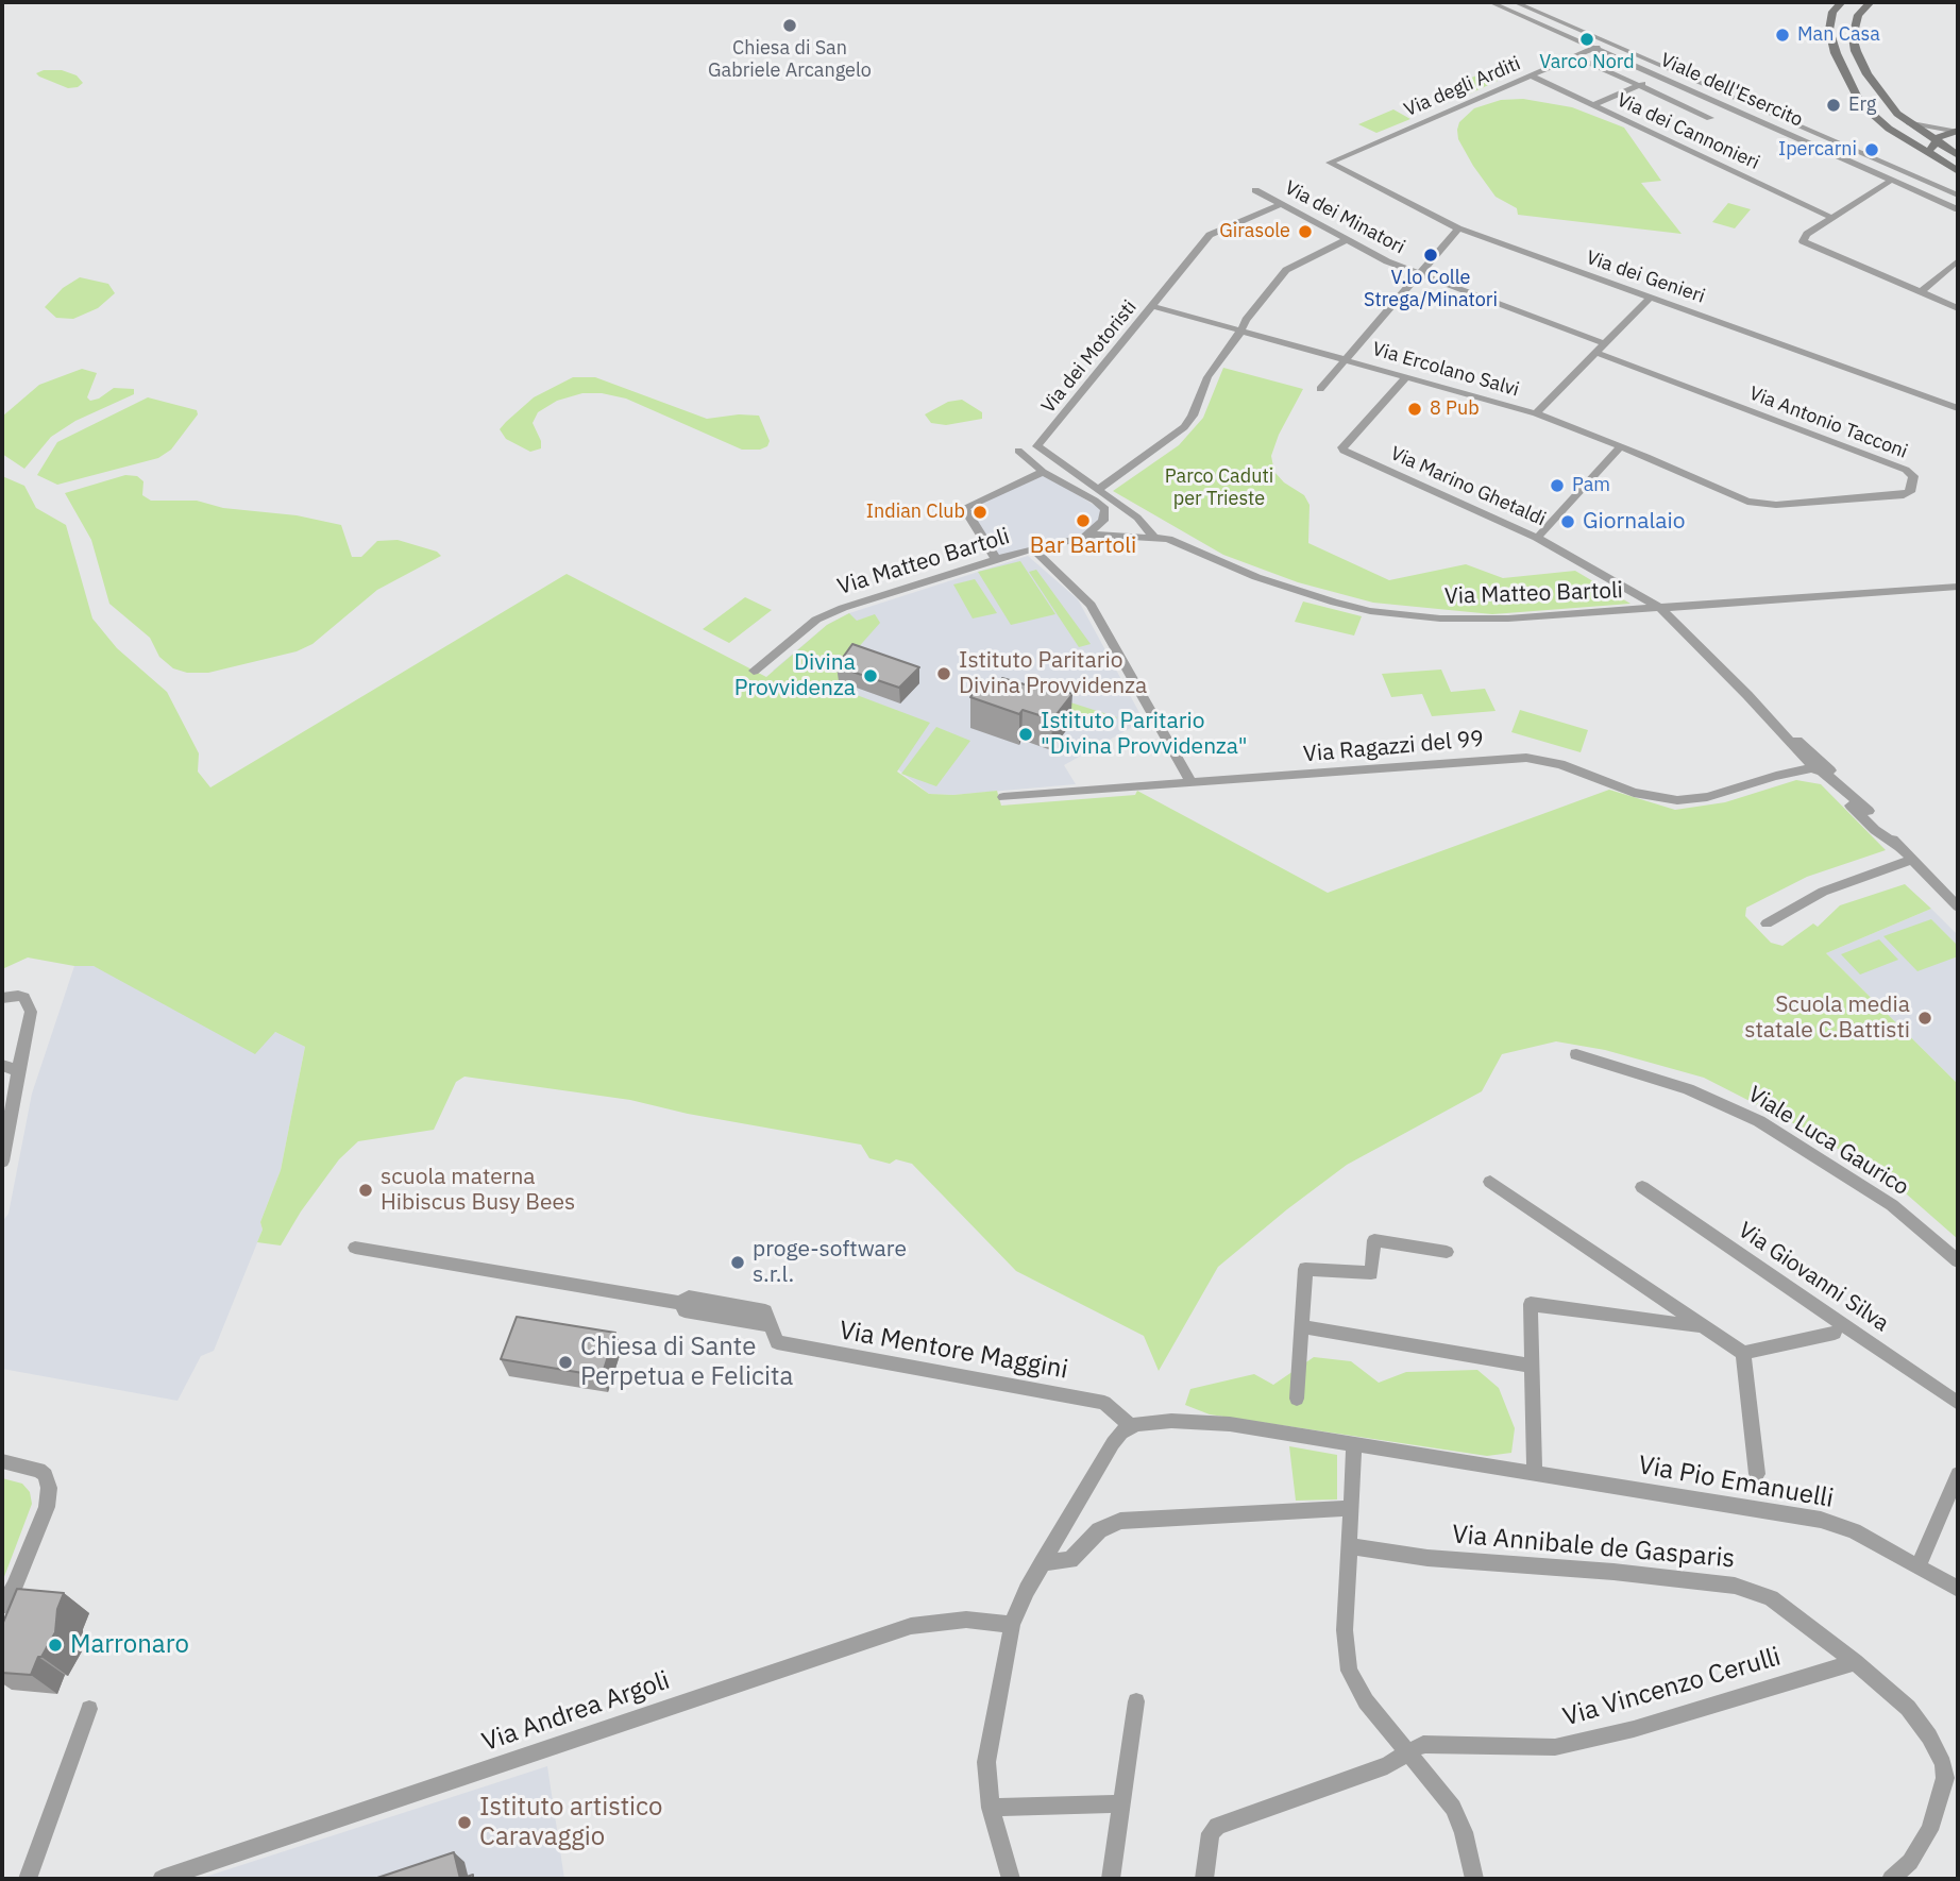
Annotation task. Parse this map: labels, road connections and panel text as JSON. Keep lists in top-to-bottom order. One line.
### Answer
{"streets":{"street":["Via degli Arditi","Viale dell'Esercito","Via dei Cannonieri","Via dei Minatori","Via dei Genieri","Via dei Motoristi","Via Ercolano Salvi","Via Antonio Tacconi","Via Marino Ghetaldi","Via Matteo Bartoli","Via Ragazzi del 99","Viale Luca Gaurico","Via Giovanni Silva","Via Mentore Maggini","Via Pio Emanuelli","Via Annibale de Gasparis","Via Vincenzo Cerulli","Via Andrea Argoli"]},"crossings":[["Via degli Arditi","Viale dell'Esercito"],["Via degli Arditi","Via dei Cannonieri"],["Via degli Arditi","Via dei Genieri"],["Via dei Minatori","Via dei Motoristi"],["Via dei Motoristi","Via Matteo Bartoli"],["Via Ercolano Salvi","Via Marino Ghetaldi"],["Via Marino Ghetaldi","Via Matteo Bartoli"],["Via Marino Ghetaldi","Via Ragazzi del 99"],["Via Mentore Maggini","Via Pio Emanuelli"],["Via Annibale de Gasparis","Via Vincenzo Cerulli"]],"parks":["Parco Caduti per Trieste"],"places":["Chiesa di San Gabriele Arcangelo","Man Casa","Varco Nord","Erg","Ipercarni","Girasole","V.lo Colle Strega/Minatori","8 Pub","Pam","Indian Club","Bar Bartoli","Giornalaio","Istituto Paritario Divina Provvidenza","Divina Provvidenza","Istituto Paritario \"Divina Provvidenza\"","Scuola media statale C.Battisti","scuola materna Hibiscus Busy Bees","proge-software s.r.l.","Chiesa di Sante Perpetua e Felicita","Marronaro","Istituto artistico Caravaggio"]}
